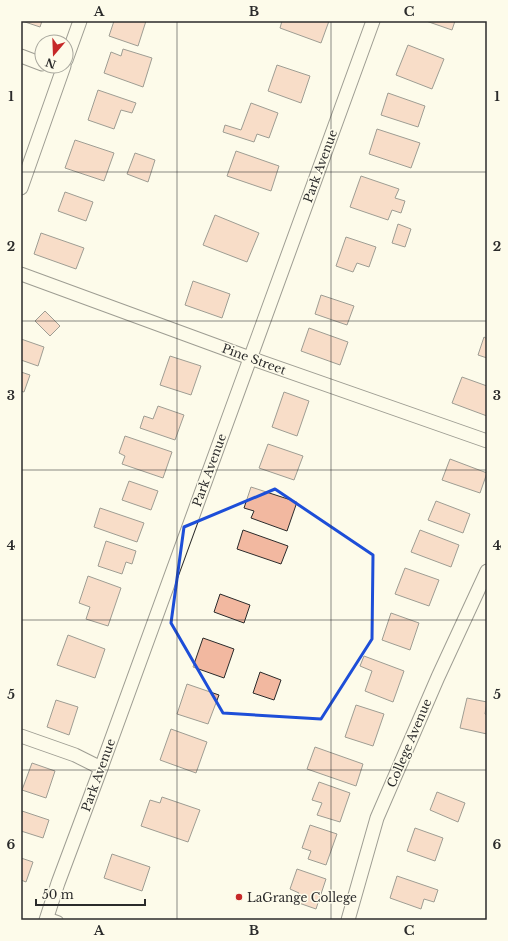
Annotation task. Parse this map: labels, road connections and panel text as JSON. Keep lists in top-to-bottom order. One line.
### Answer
{"streets":{"street":["Park Avenue","Pine Street","College Avenue"]},"crossings":[["Park Avenue","Pine Street"]],"places":["LaGrange College"],"scale_bar":"50 m","north":"bottom","grid":{"columns":["A","B","C"],"rows":["1","2","3","4","5","6"]}}
